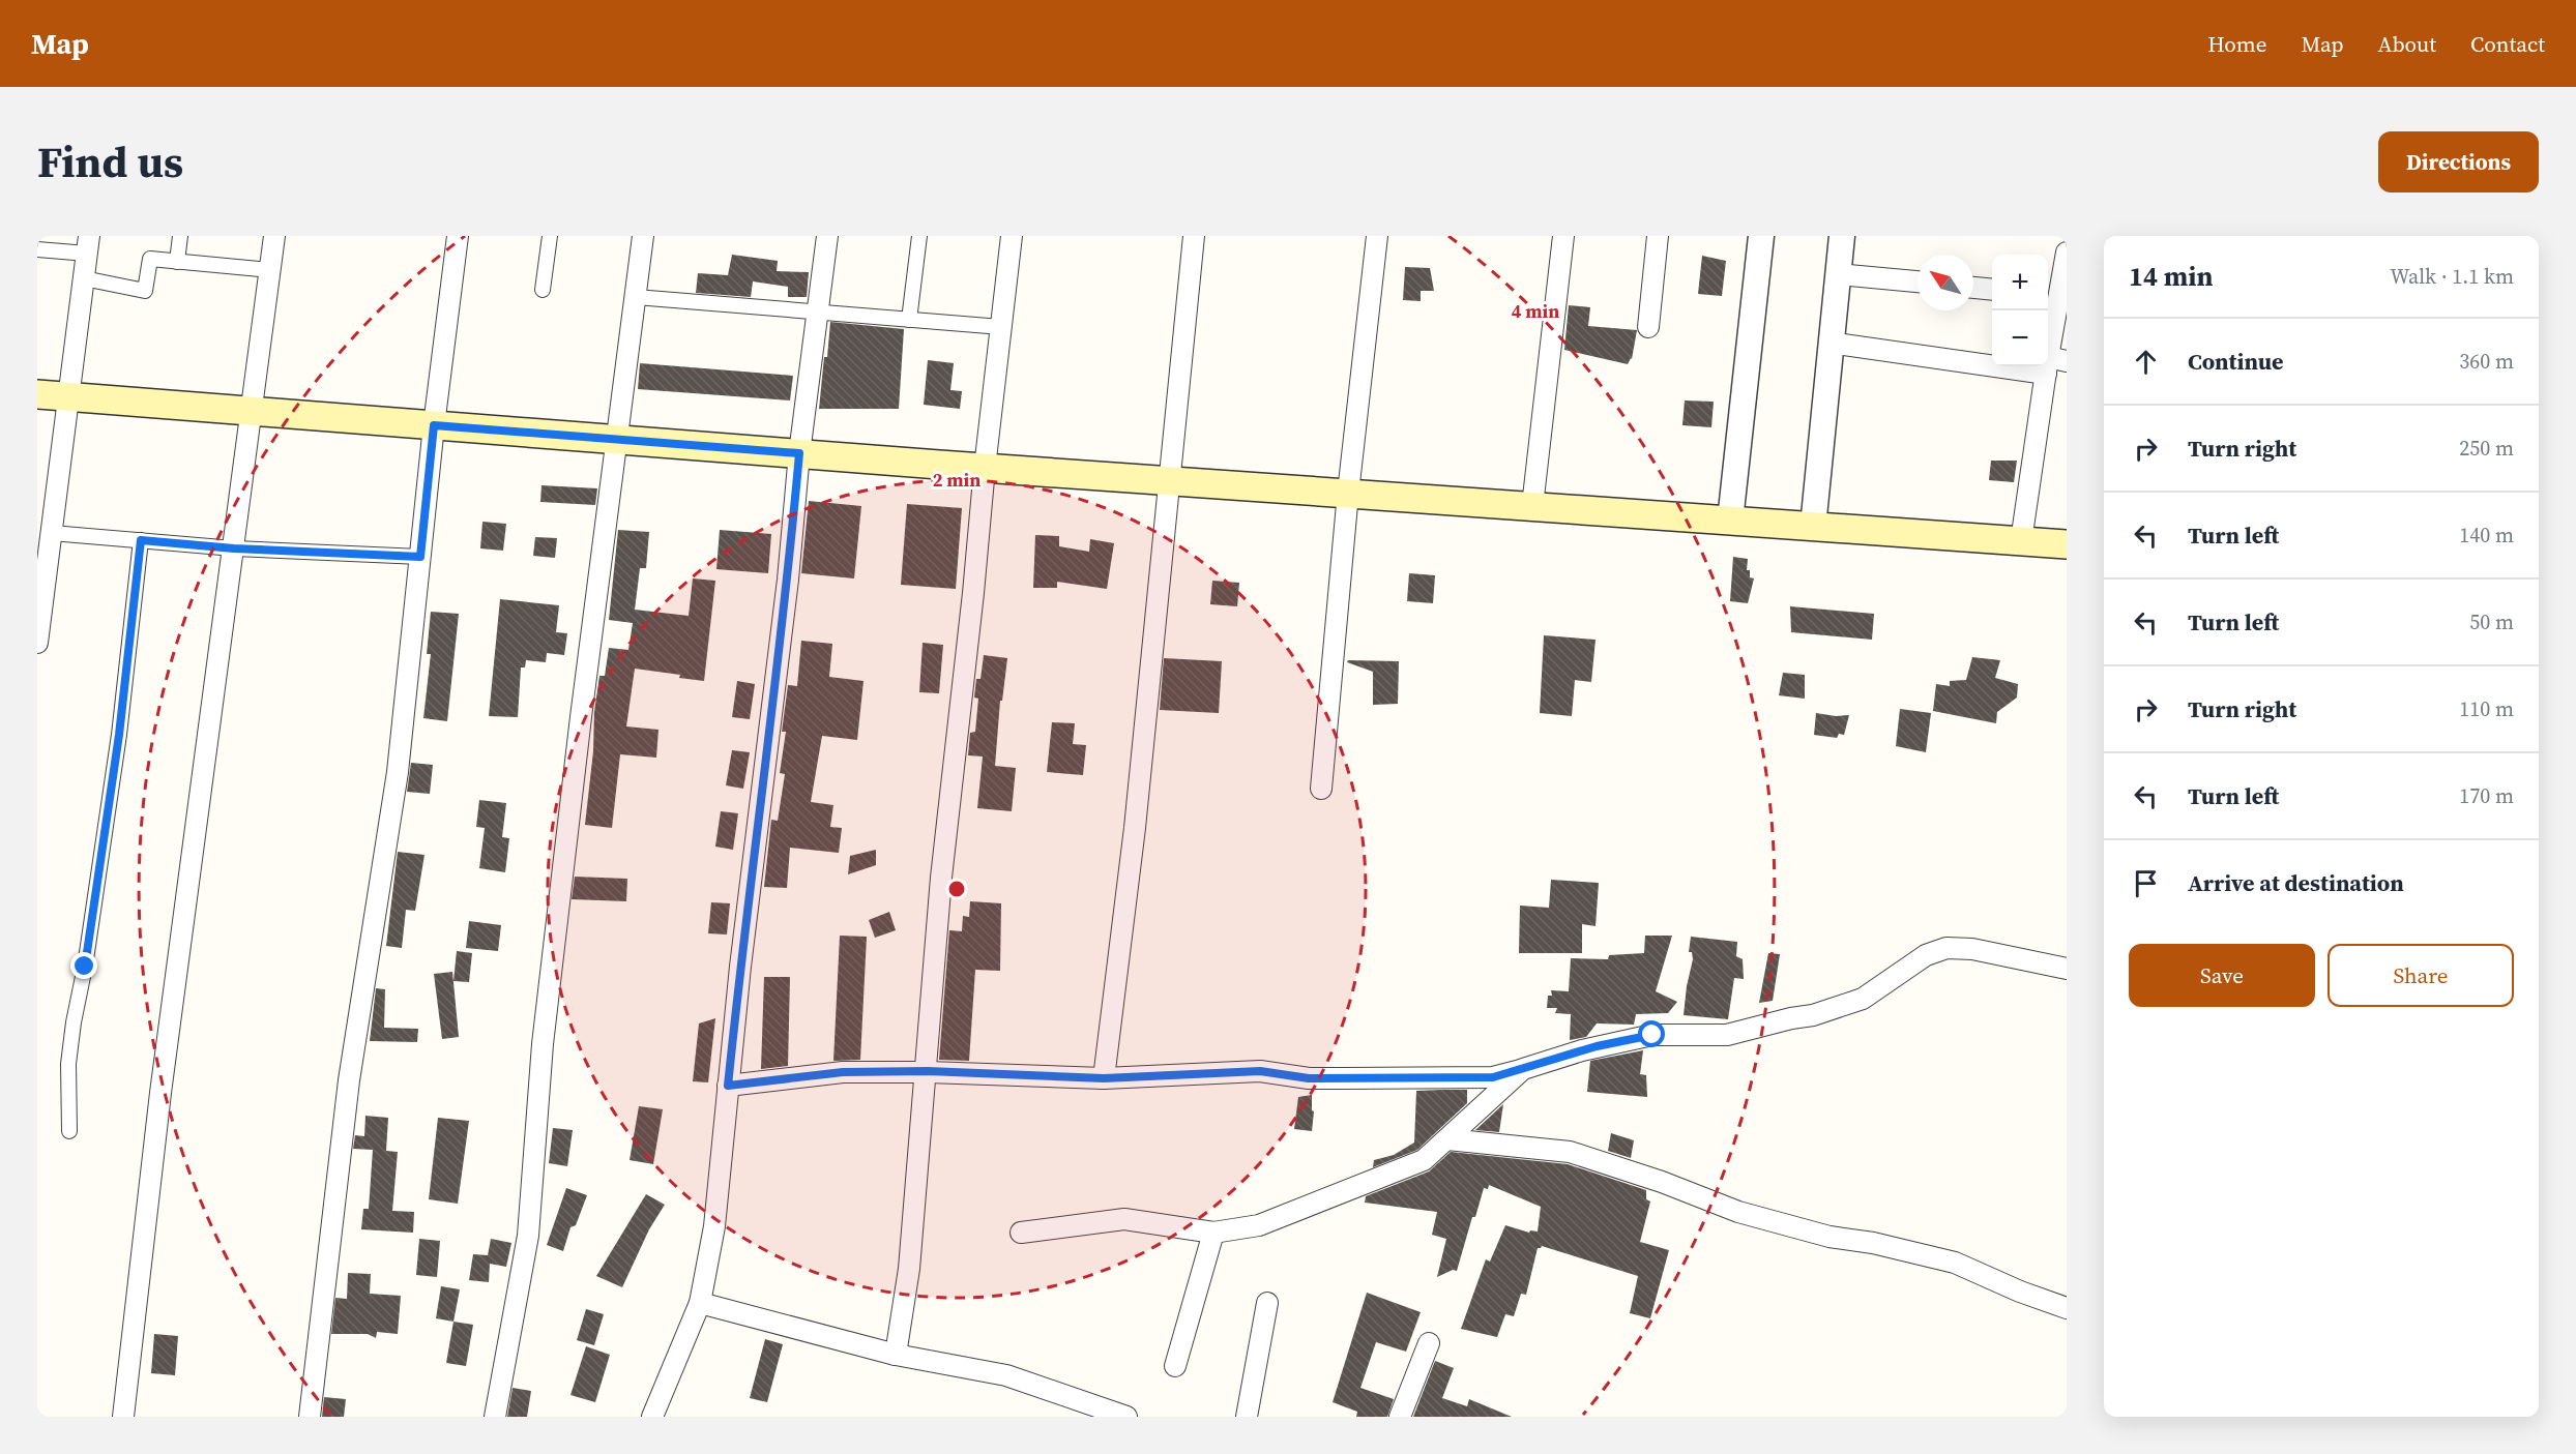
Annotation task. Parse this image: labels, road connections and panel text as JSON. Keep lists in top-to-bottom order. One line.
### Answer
{"north":"top left","page":{"header":"Map","nav":["Home","Map","About","Contact"],"title":"Find us","buttons":["Directions",["Save","Share"]],"heading":["14 min","Walk · 1.1 km"],"map_buttons":["+","−"],"list":[["Continue","360 m"],["Turn right","250 m"],["Turn left","140 m"],["Turn left","50 m"],["Turn right","110 m"],["Turn left","170 m"],"Arrive at destination"]},"rings":["4 min","2 min"]}
